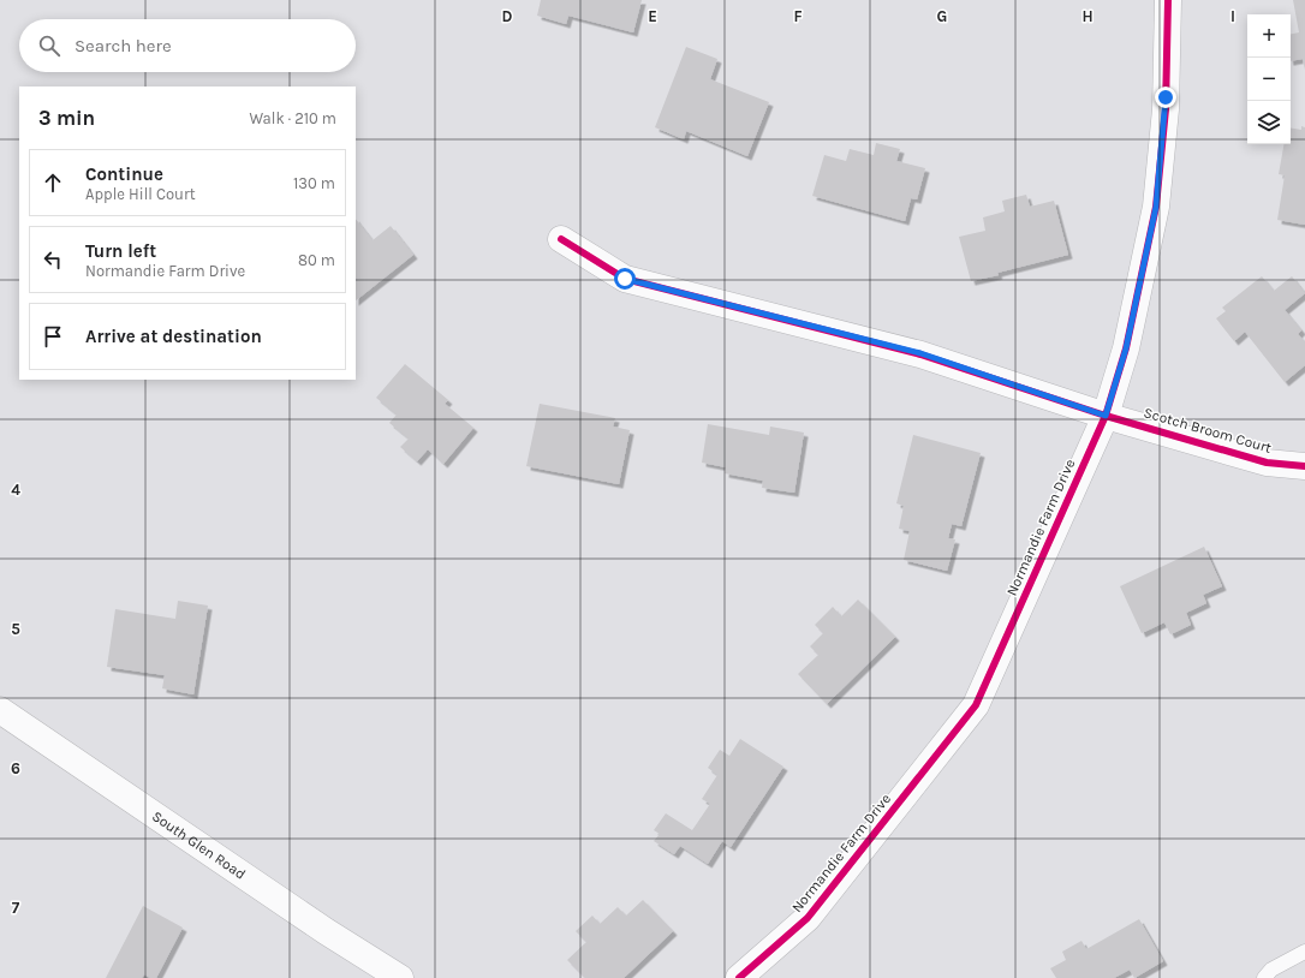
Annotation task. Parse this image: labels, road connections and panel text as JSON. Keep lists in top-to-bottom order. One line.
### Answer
{"streets":{"street":["Scotch Broom Court","Normandie Farm Drive","South Glen Road"]},"crossings":[["Scotch Broom Court","Normandie Farm Drive"]],"page":{"map_buttons":["+","−"],"search":"Search here","heading":["3 min","Walk · 210 m"],"list":[["Continue","Apple Hill Court","130 m"],["Turn left","Normandie Farm Drive","80 m"],"Arrive at destination"]},"grid":{"columns":["D","E","F","G","H","I"],"rows":["4","5","6","7"]}}
